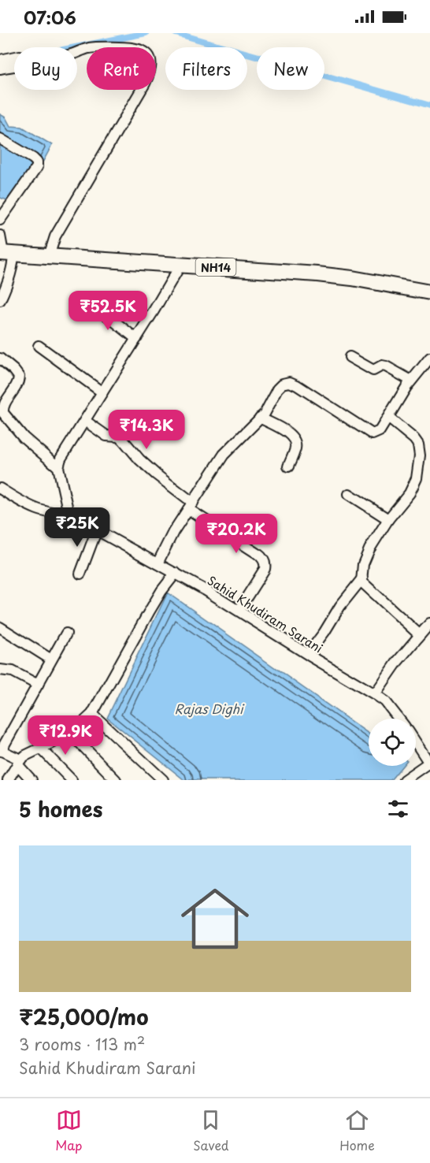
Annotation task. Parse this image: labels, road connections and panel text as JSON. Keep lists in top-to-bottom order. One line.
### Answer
{"streets":{"highway":["NH14"],"street":["Sahid Khudiram Sarani"]},"water":["Rajas Dighi"],"page":{"status":"07:06","chip":["Buy","Rent","Filters","New"],"price":["₹52.5K","₹14.3K","₹25K","₹20.2K","₹12.9K"],"heading":"5 homes","list":[{"name":"₹25,000/mo","note":"3 rooms · 113 m² · Sahid Khudiram Sarani"}],"tabs":["Map","Saved","Home"]}}
